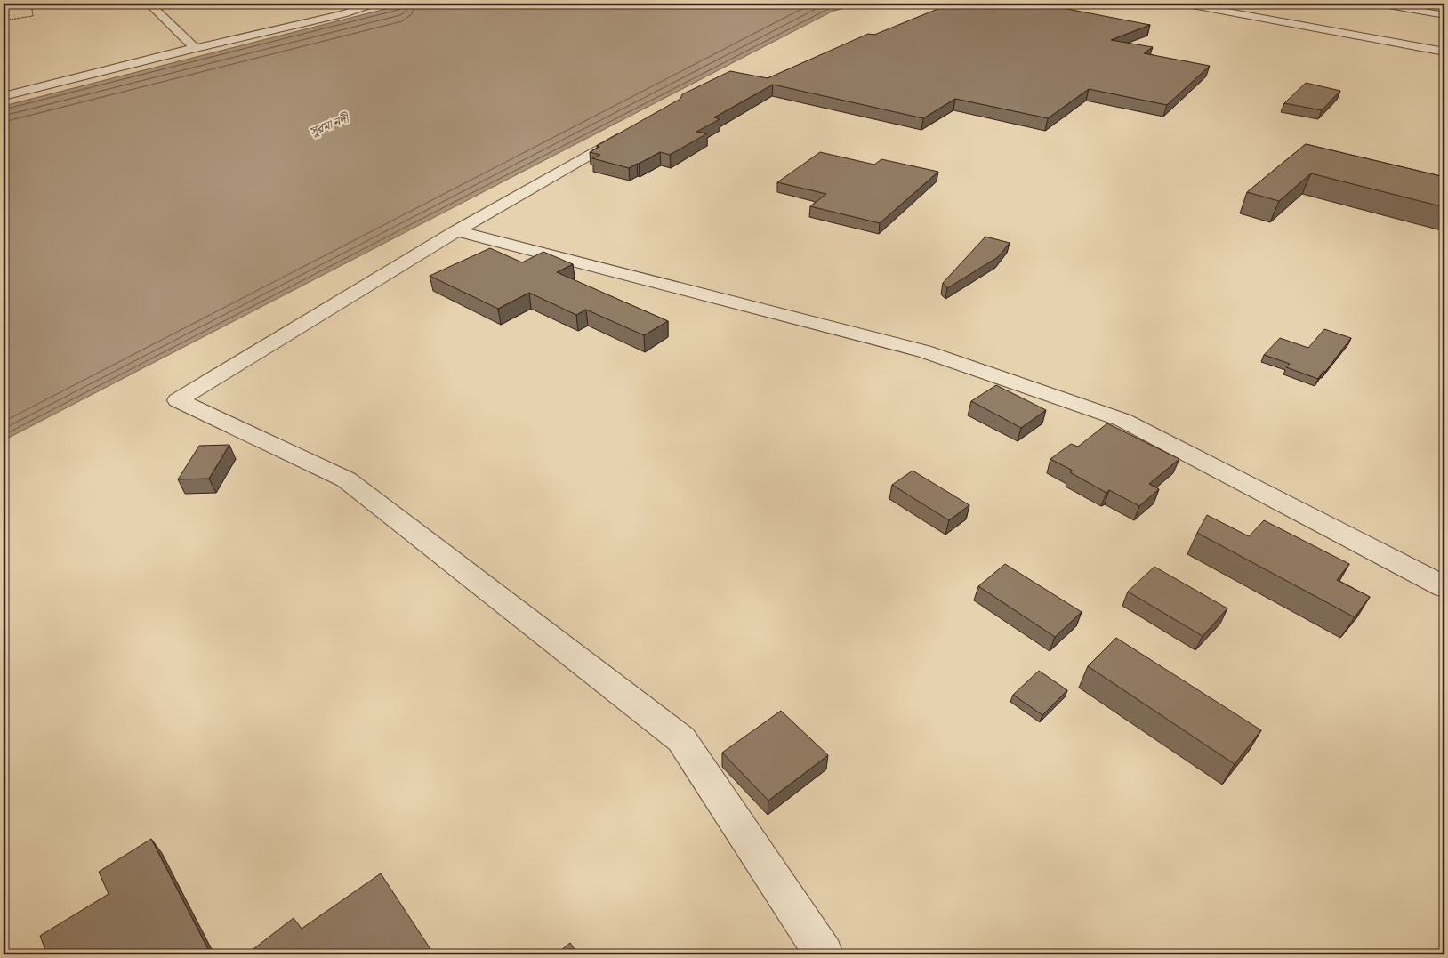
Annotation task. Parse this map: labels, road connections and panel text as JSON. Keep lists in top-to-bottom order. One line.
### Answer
{"water":["সুরমা নদী"]}
